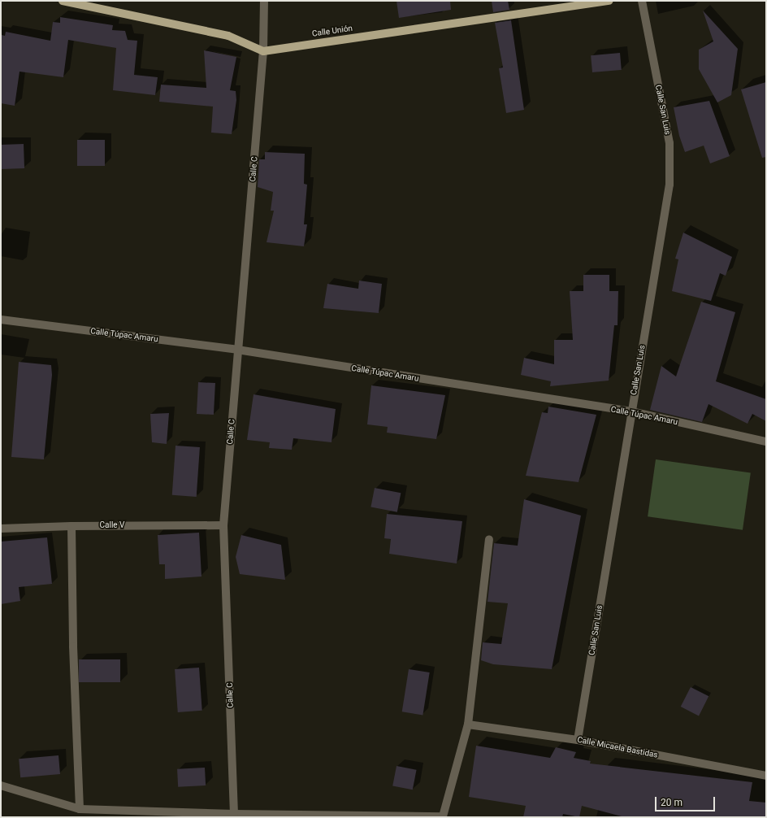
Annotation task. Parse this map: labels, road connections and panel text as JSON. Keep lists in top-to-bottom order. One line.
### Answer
{"streets":{"main road":["Calle Unión"],"street":["Calle San Luis","Calle C","Calle Túpac Amaru","Calle V","Calle Micaela Bastidas"]},"crossings":[["Calle Unión","Calle C"],["Calle San Luis","Calle Túpac Amaru"],["Calle San Luis","Calle Micaela Bastidas"],["Calle C","Calle Túpac Amaru"],["Calle C","Calle V"]],"scale_bar":"20 m"}
